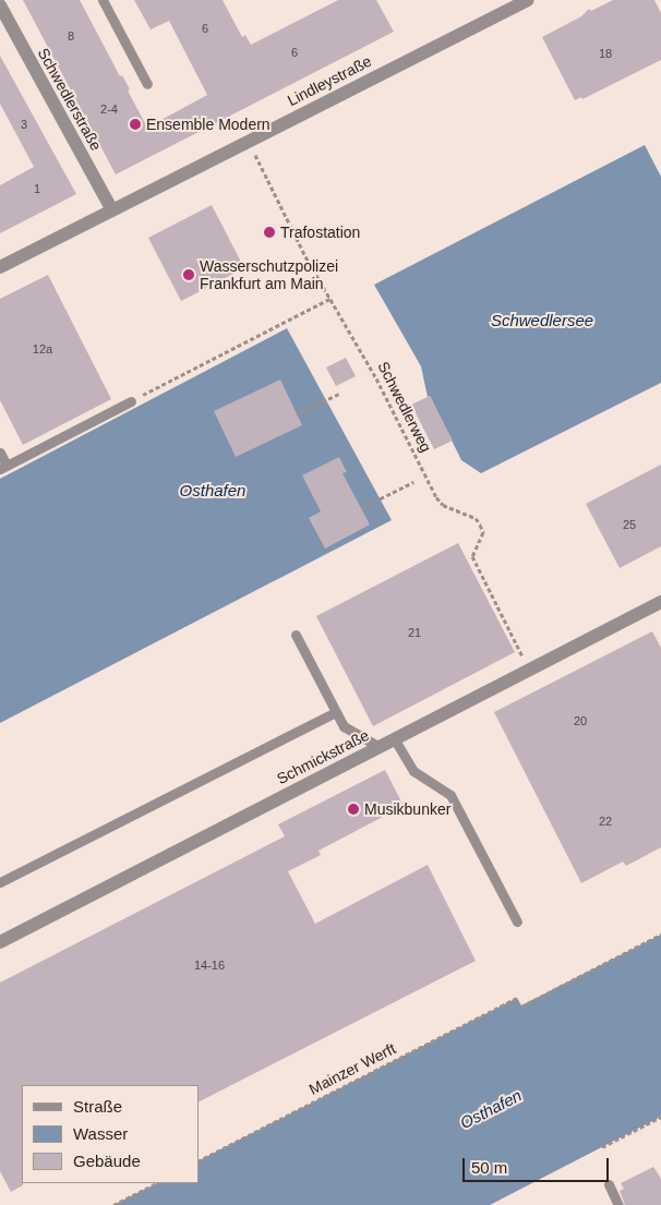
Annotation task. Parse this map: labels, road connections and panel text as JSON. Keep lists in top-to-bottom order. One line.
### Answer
{"streets":{"street":["Lindleystraße","Schwedlerstraße","Schmickstraße"],"path":["Schwedlerweg","Mainzer Werft"]},"crossings":[["Lindleystraße","Schwedlerstraße"],["Lindleystraße","Schwedlerweg"],["Schwedlerweg","Schmickstraße"]],"water":["Schwedlersee","Osthafen"],"places":["Ensemble Modern","Trafostation","Wasserschutzpolizei Frankfurt am Main","Musikbunker"],"house_numbers":["6","8","6","18","2-4","3","1","12a","25","21","20","22","14-16"],"legend":["Straße","Wasser","Gebäude"],"scale_bar":"50 m"}
